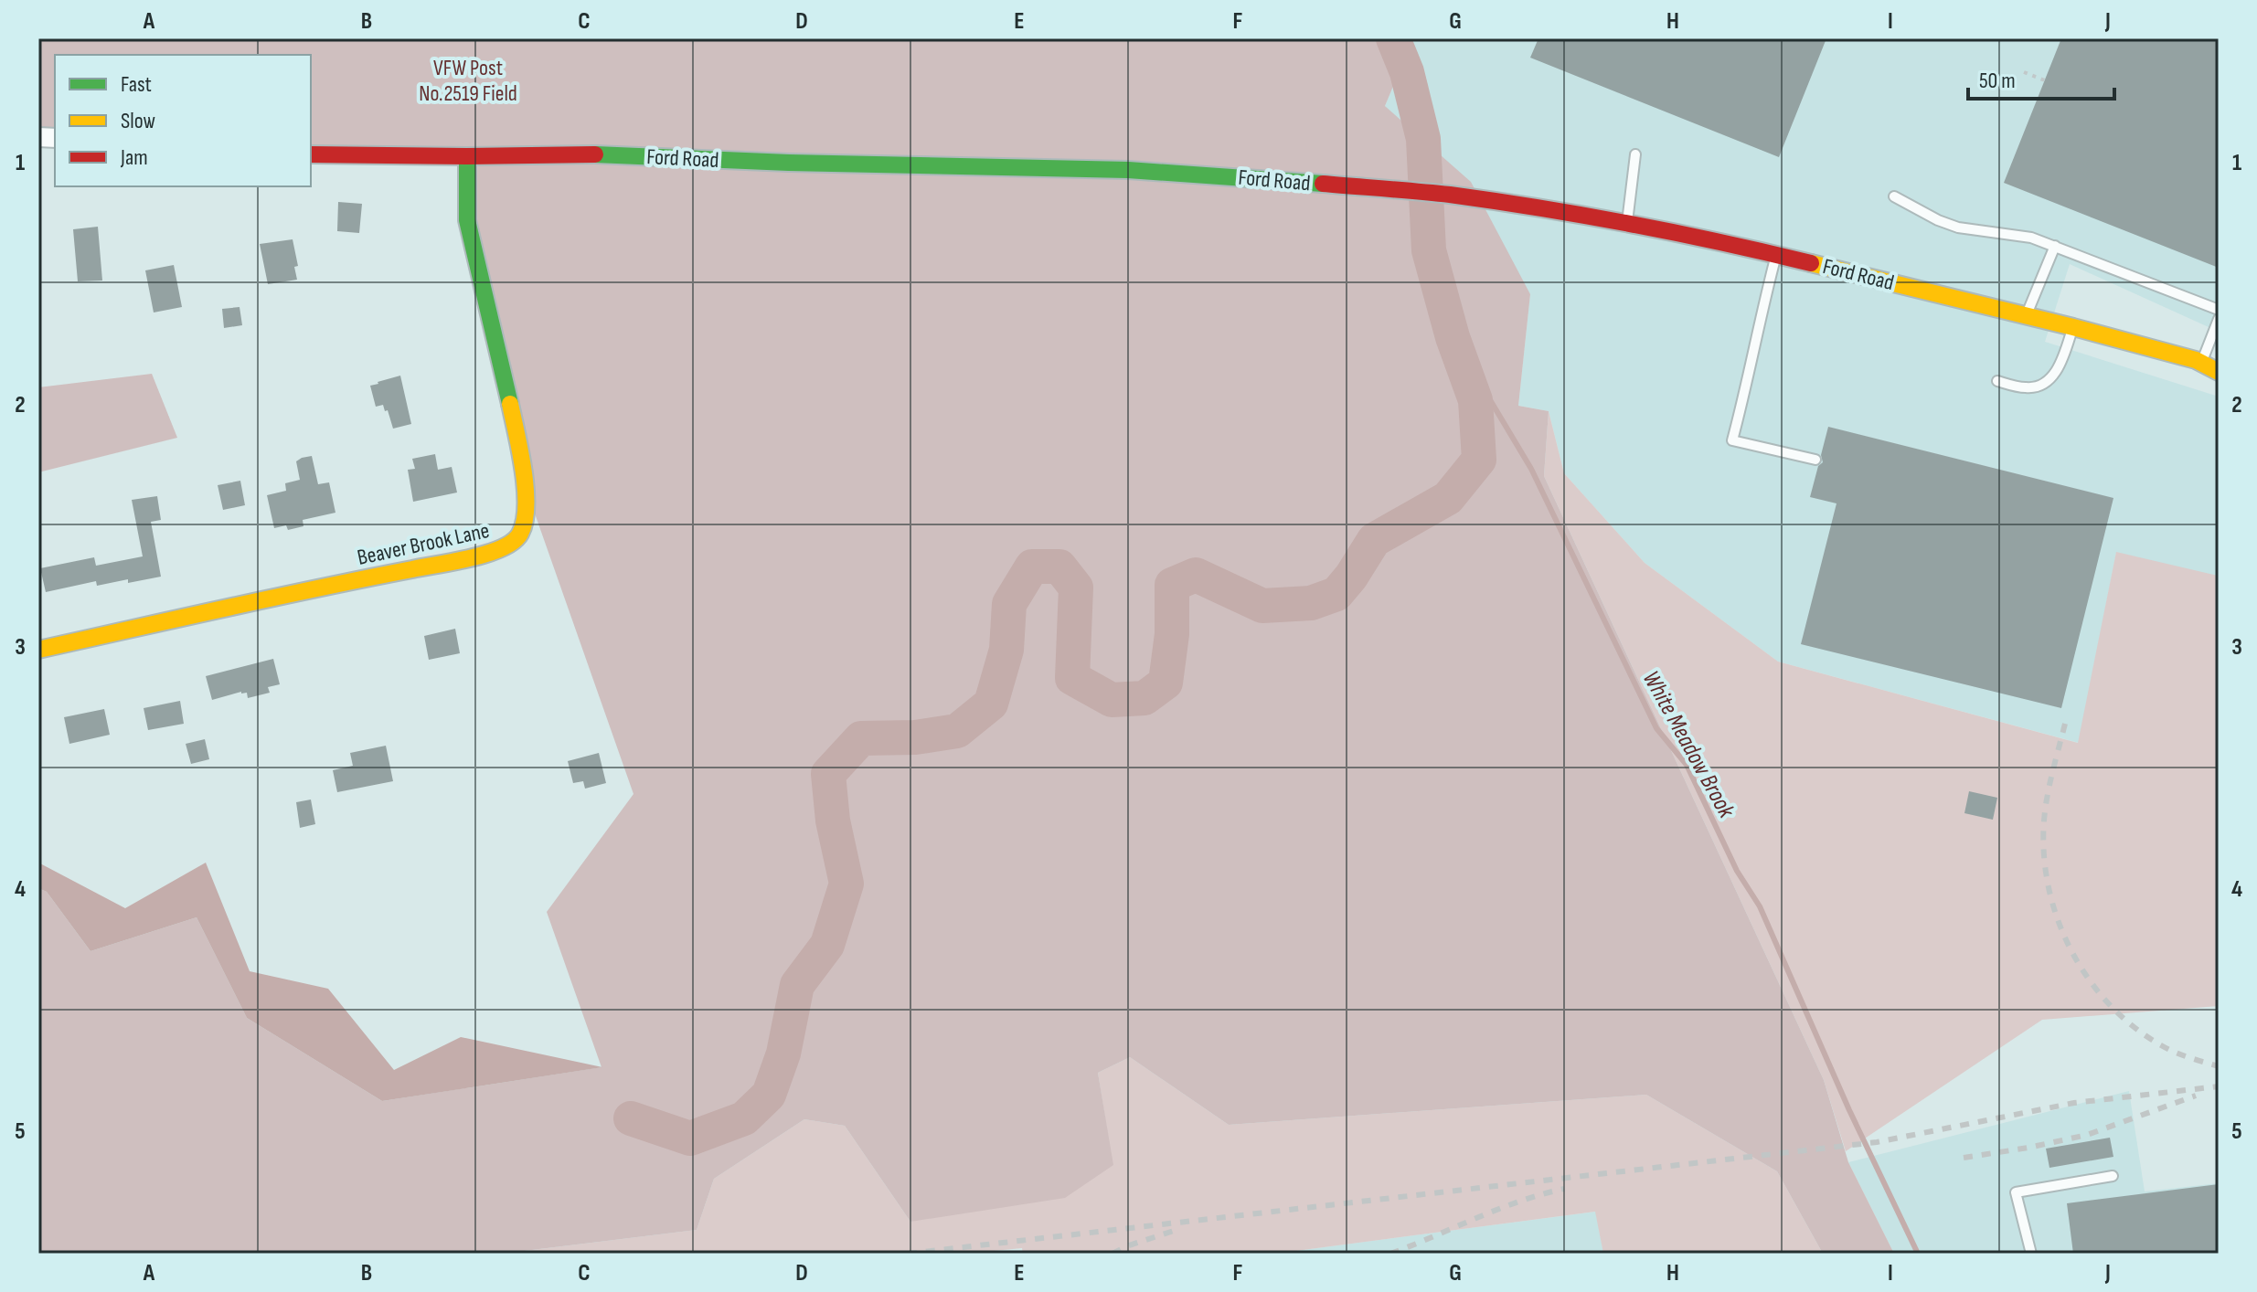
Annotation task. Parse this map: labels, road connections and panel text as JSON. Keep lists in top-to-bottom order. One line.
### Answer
{"streets":{"street":["Ford Road","Beaver Brook Lane"]},"crossings":[["Ford Road","Beaver Brook Lane"]],"water":["White Meadow Brook"],"parks":["VFW Post No.2519 Field"],"legend":["Fast","Slow","Jam"],"scale_bar":"50 m","grid":{"columns":["A","B","C","D","E","F","G","H","I","J"],"rows":["1","2","3","4","5"]}}
